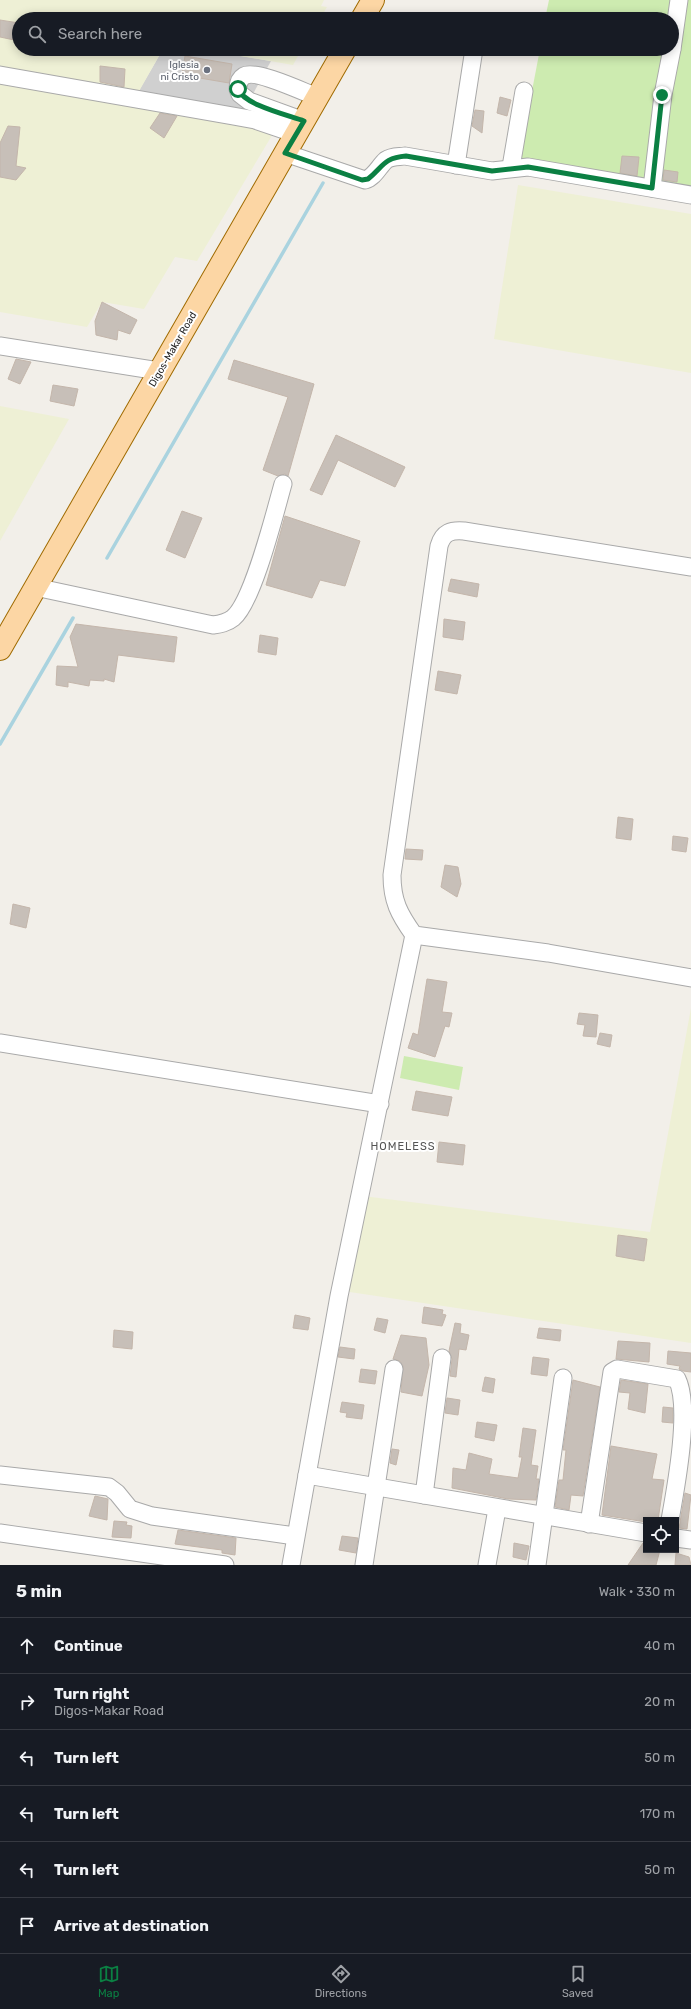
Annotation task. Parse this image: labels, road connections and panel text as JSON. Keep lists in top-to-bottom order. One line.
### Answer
{"streets":{"main road":["Digos-Makar Road"]},"districts":["HOMELESS"],"places":["Iglesia ni Cristo"],"page":{"search":"Search here","heading":["5 min","Walk · 330 m"],"list":[["Continue","40 m"],["Turn right","Digos-Makar Road","20 m"],["Turn left","50 m"],["Turn left","170 m"],["Turn left","50 m"],"Arrive at destination"],"nav":["Map","Directions","Saved"]}}
